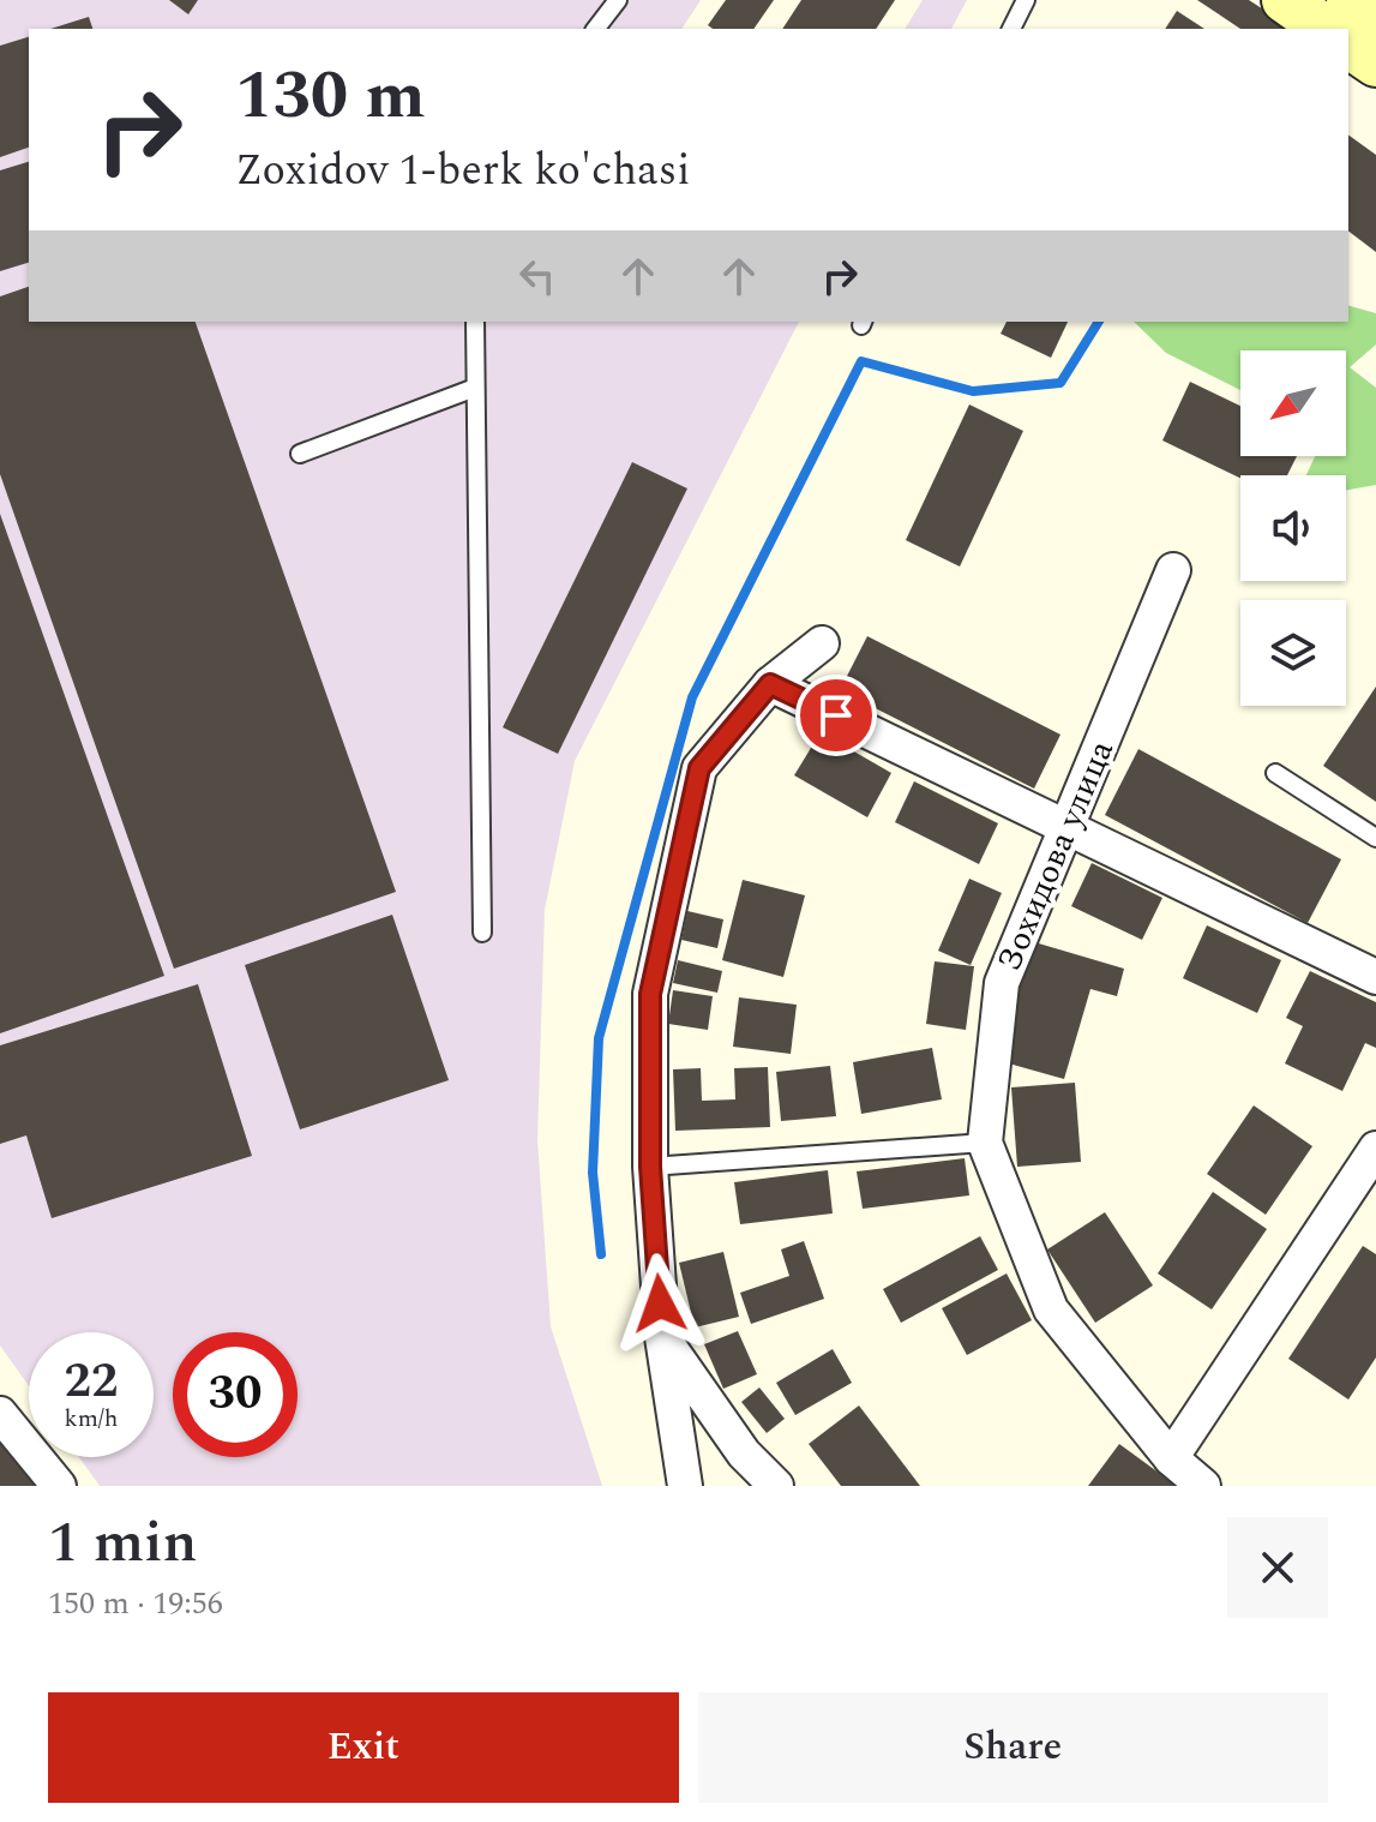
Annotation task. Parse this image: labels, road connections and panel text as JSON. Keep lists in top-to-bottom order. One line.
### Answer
{"streets":{"street":["Зохидова улица"]},"north":"bottom left","page":{"turn":["130 m","Zoxidov 1-berk ko'chasi"],"speed":"22 km/h","limit":"30","heading":["1 min","150 m · 19:56"],"buttons":["Exit","Share"]}}
